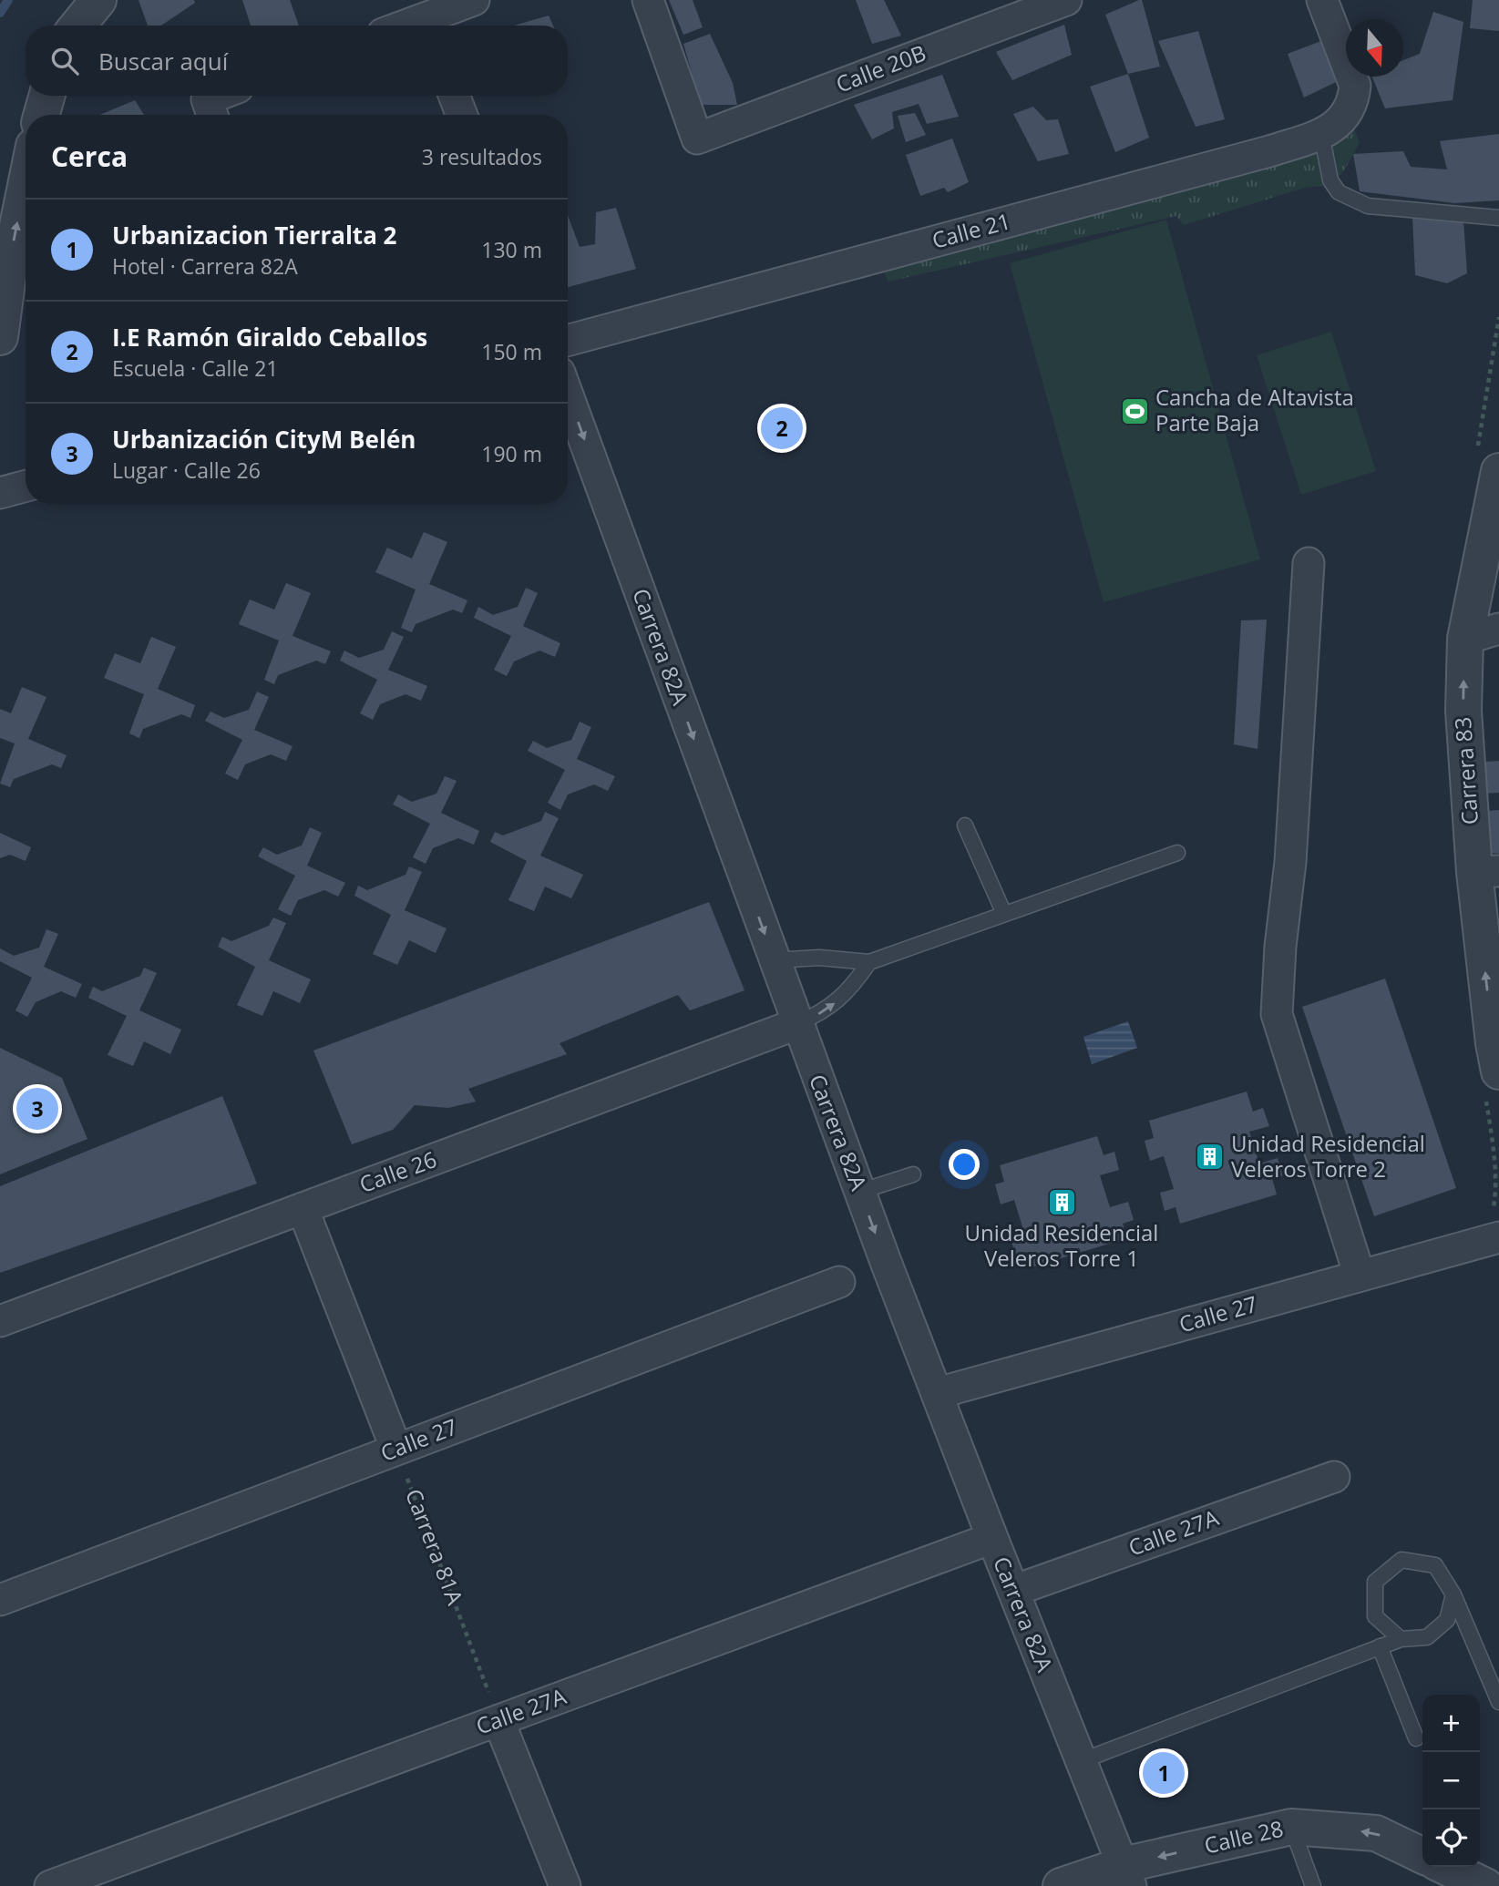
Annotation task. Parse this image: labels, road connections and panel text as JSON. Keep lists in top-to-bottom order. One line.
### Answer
{"streets":{"street":["Calle 20B","Calle 21","Carrera 82A","Carrera 83","Calle 26","Calle 27","Calle 27A","Calle 28"],"path":["Carrera 81A"]},"crossings":[["Carrera 82A","Calle 26"],["Carrera 82A","Calle 27"],["Carrera 82A","Calle 27A"],["Carrera 82A","Calle 28"],["Calle 27","Carrera 81A"],["Calle 27A","Carrera 81A"]],"one_way":["Carrera 82A","Calle 28"],"places":{"sports":["Cancha de Altavista Parte Baja"],"building":["Unidad Residencial Veleros Torre 2","Unidad Residencial Veleros Torre 1"]},"north":"bottom","page":{"search":"Buscar aquí","heading":["Cerca","3 resultados"],"list":[{"mark":"1","name":"Urbanizacion Tierralta 2","note":"Hotel · Carrera 82A","value":"130 m"},{"mark":"2","name":"I.E Ramón Giraldo Ceballos","note":"Escuela · Calle 21","value":"150 m"},{"mark":"3","name":"Urbanización CityM Belén","note":"Lugar · Calle 26","value":"190 m"}],"pins":["2","3","1"],"map_buttons":["+","−"]}}
